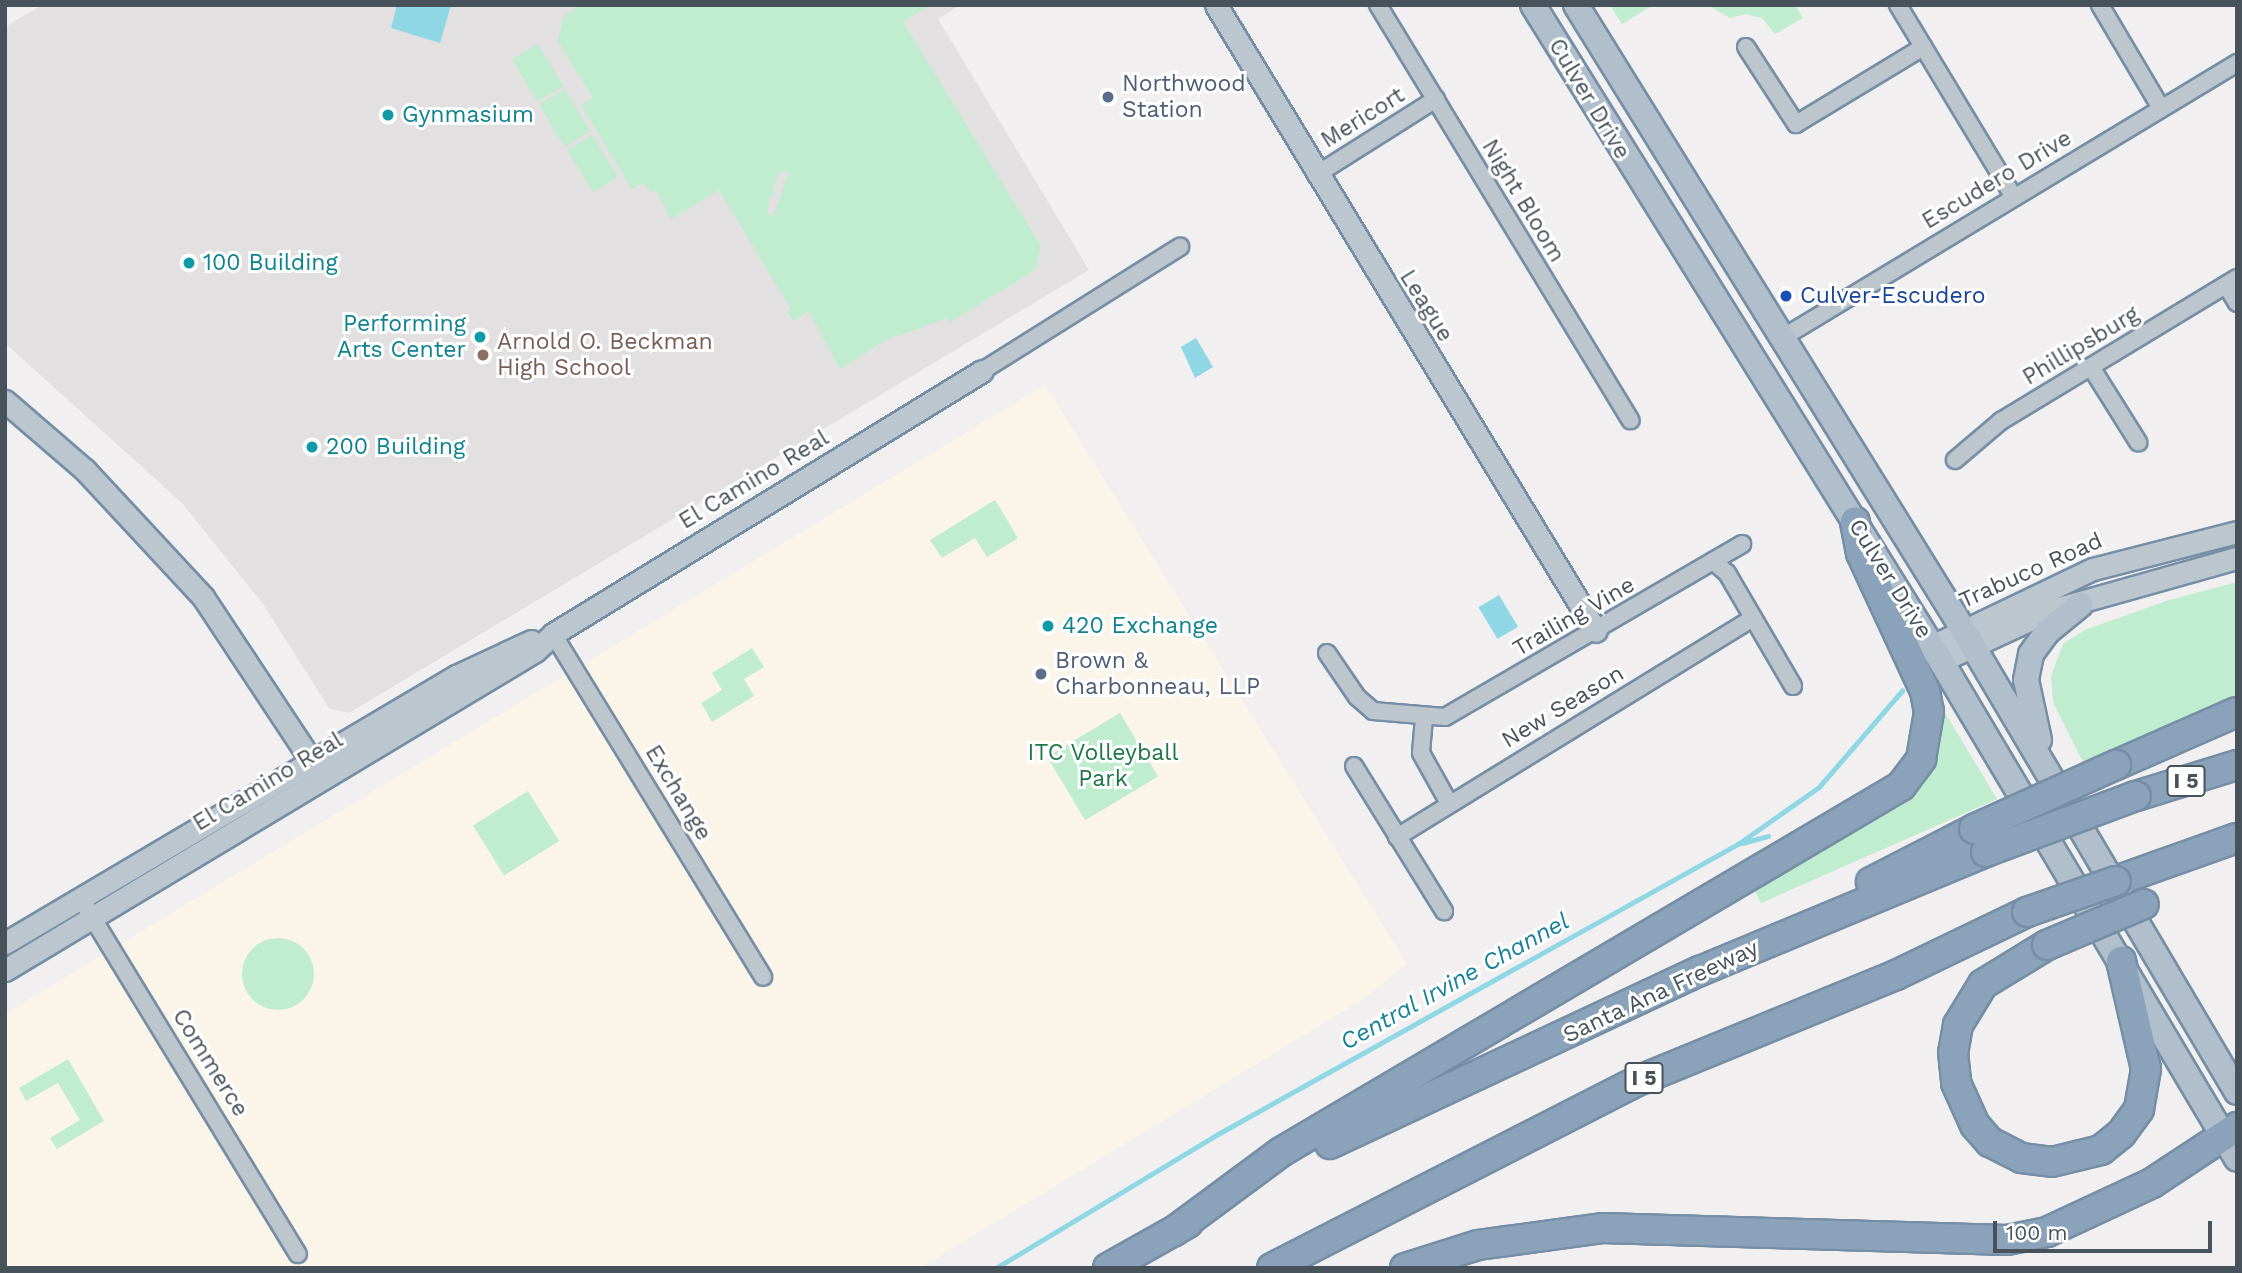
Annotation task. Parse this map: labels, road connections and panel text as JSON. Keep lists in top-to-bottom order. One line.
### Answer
{"streets":{"highway":["I 5","Santa Ana Freeway"],"main road":["Culver Drive","League","El Camino Real","Trabuco Road"],"street":["Mericort","Escudero Drive","Night Bloom","Phillipsburg","Trailing Vine","New Season","Exchange","Commerce"]},"crossings":[["Culver Drive","Escudero Drive"],["Culver Drive","Trabuco Road"],["Mericort","Night Bloom"],["Mericort","League"],["League","Trailing Vine"],["El Camino Real","Exchange"],["El Camino Real","Commerce"],["I 5","Santa Ana Freeway"]],"water":["Central Irvine Channel"],"parks":["ITC Volleyball Park"],"places":["Northwood Station","Gynmasium","100 Building","Culver-Escudero","Performing Arts Center","Arnold O. Beckman High School","200 Building","420 Exchange","Brown & Charbonneau, LLP"],"scale_bar":"100 m"}
